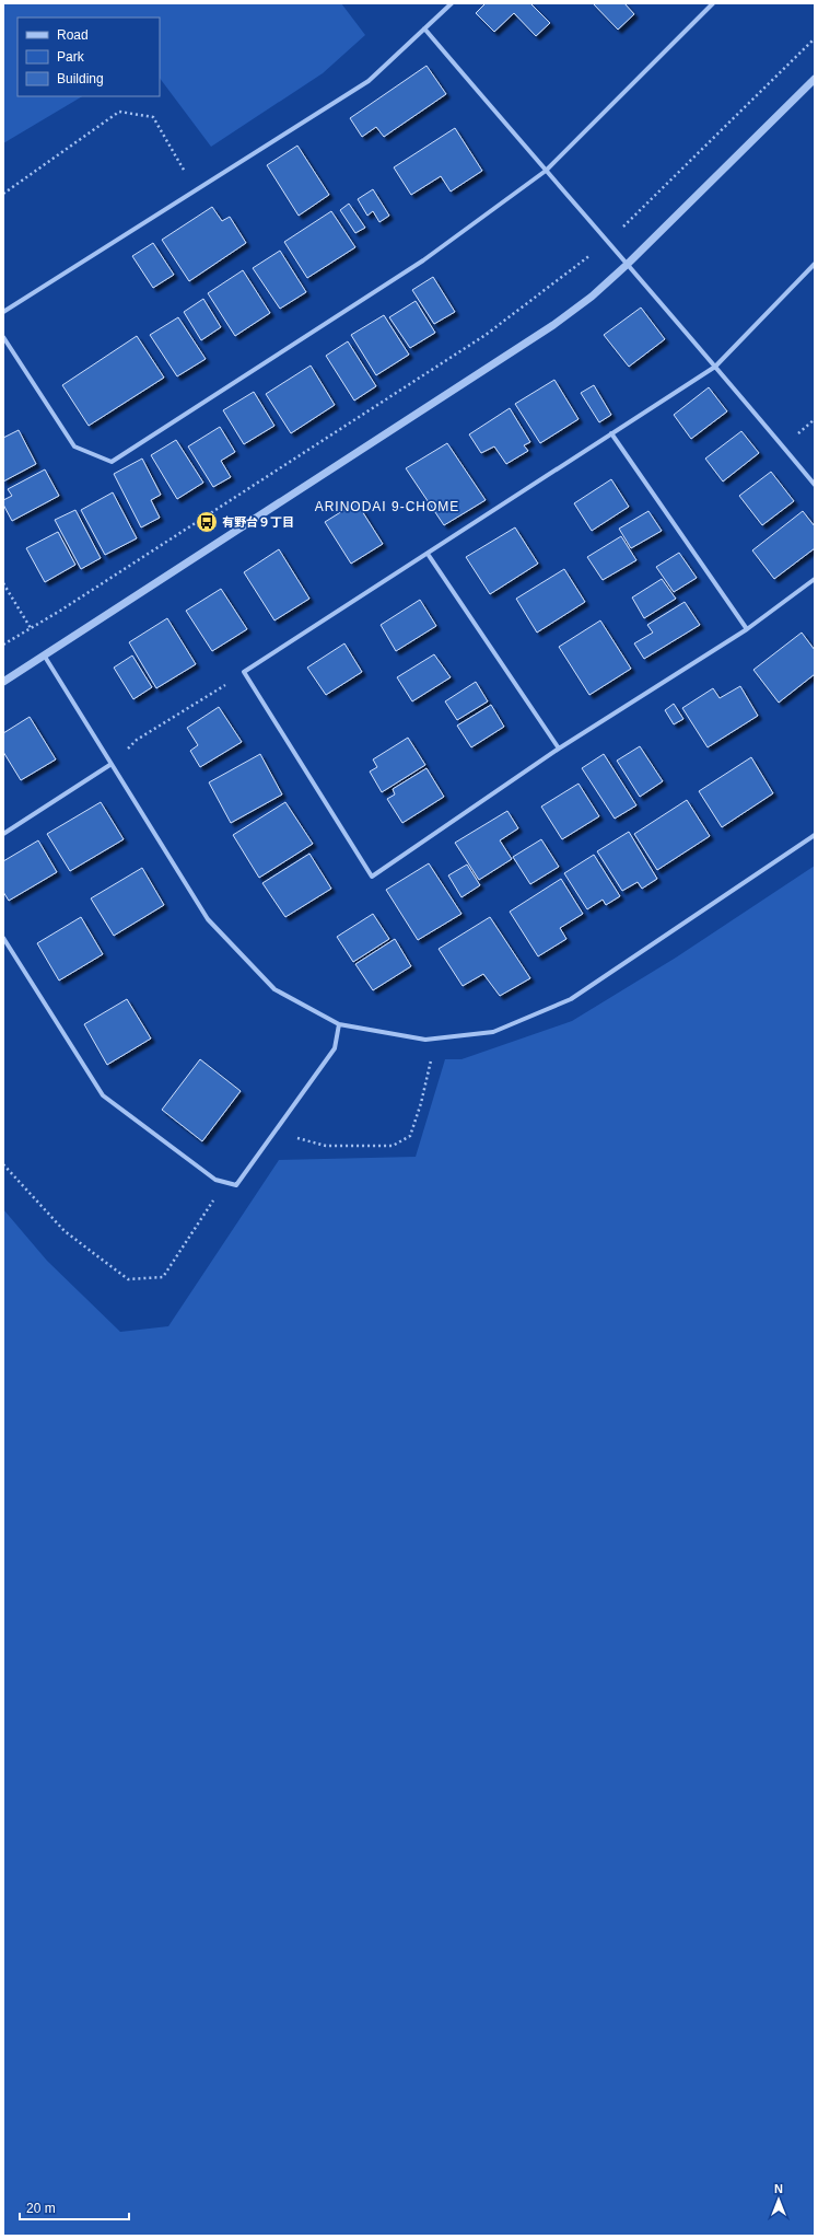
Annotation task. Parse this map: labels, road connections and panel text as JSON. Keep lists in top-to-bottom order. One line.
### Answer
{"districts":["ARINODAI 9-CHOME"],"places":{"bus stop":["有野台９丁目"]},"legend":["Road","Park","Building"],"scale_bar":"20 m","north":"top"}
